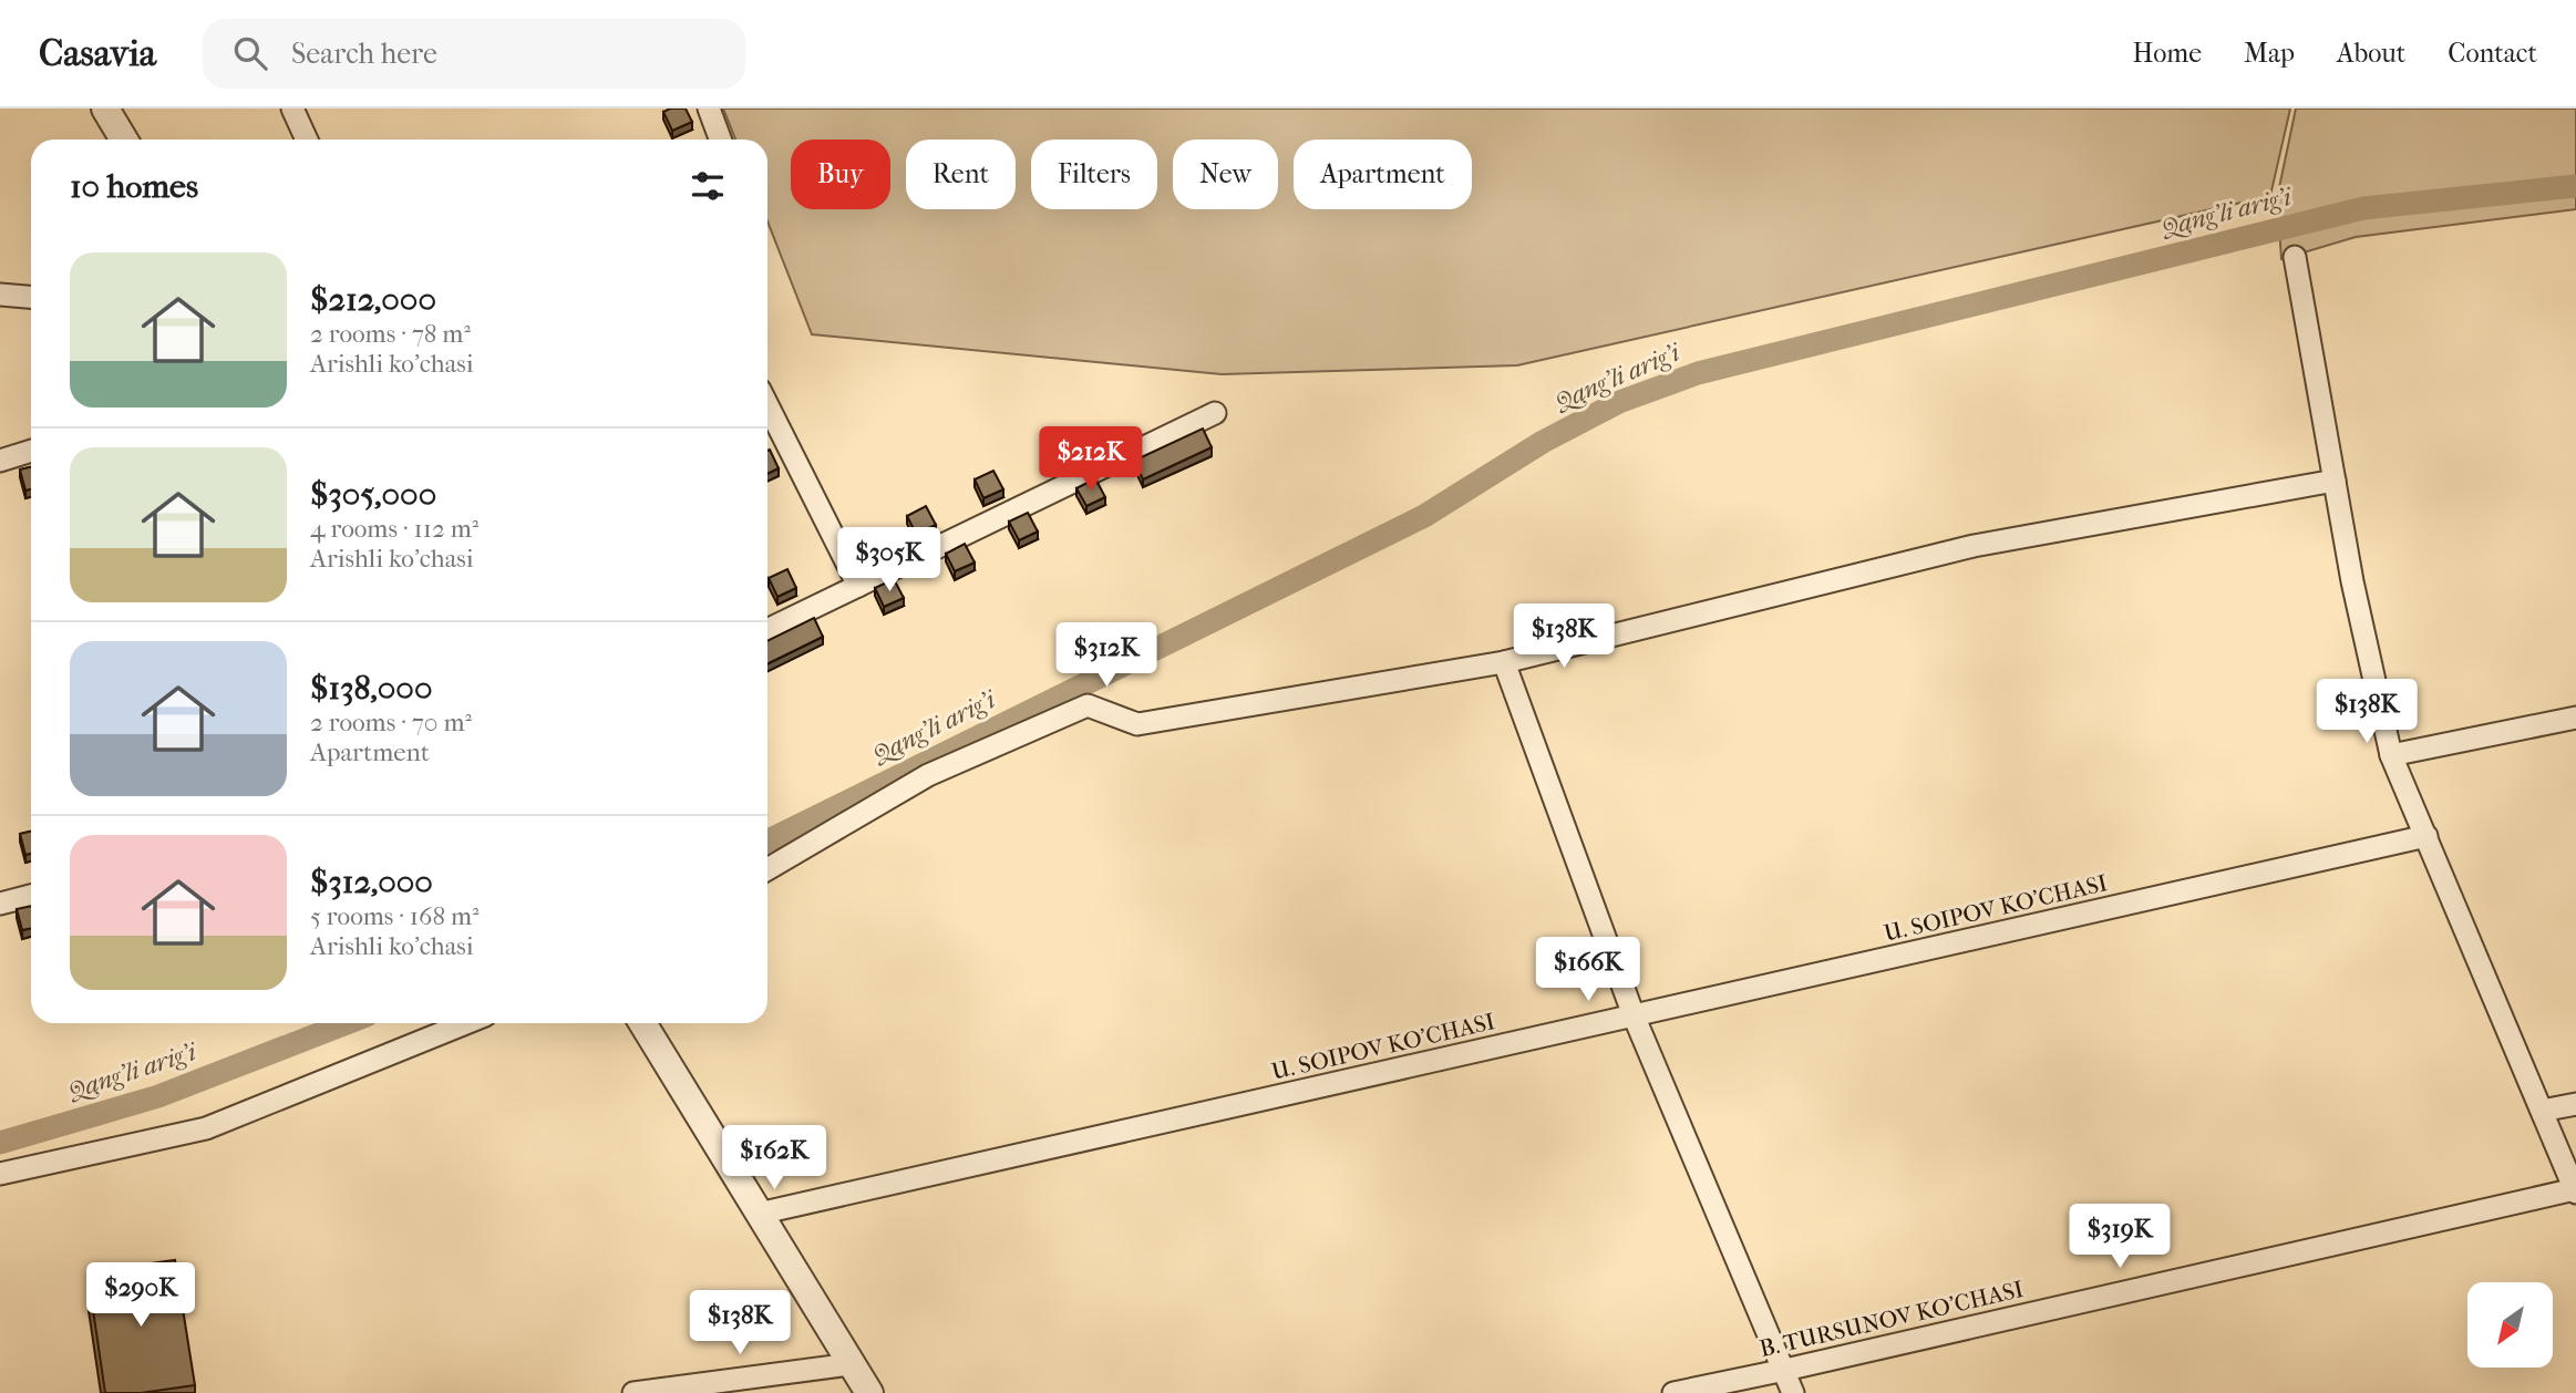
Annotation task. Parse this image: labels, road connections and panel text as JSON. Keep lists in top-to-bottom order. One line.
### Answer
{"streets":{"street":["U. SOIPOV KO'CHASI","B. TURSUNOV KO'CHASI"]},"water":["Qang'li arig'i"],"north":"bottom left","page":{"header":"Casavia","search":"Search here","nav":["Home","Map","About","Contact"],"chip":["Buy","Rent","Filters","New","Apartment"],"heading":"10 homes","list":[{"name":"$212,000","note":"2 rooms · 78 m² · Arishli ko'chasi"},{"name":"$305,000","note":"4 rooms · 112 m² · Arishli ko'chasi"},{"name":"$138,000","note":"2 rooms · 70 m² · Apartment"},{"name":"$312,000","note":"5 rooms · 168 m² · Arishli ko'chasi"}],"price":["$212K","$305K","$138K","$312K","$138K","$166K","$162K","$319K","$290K","$138K"]}}
